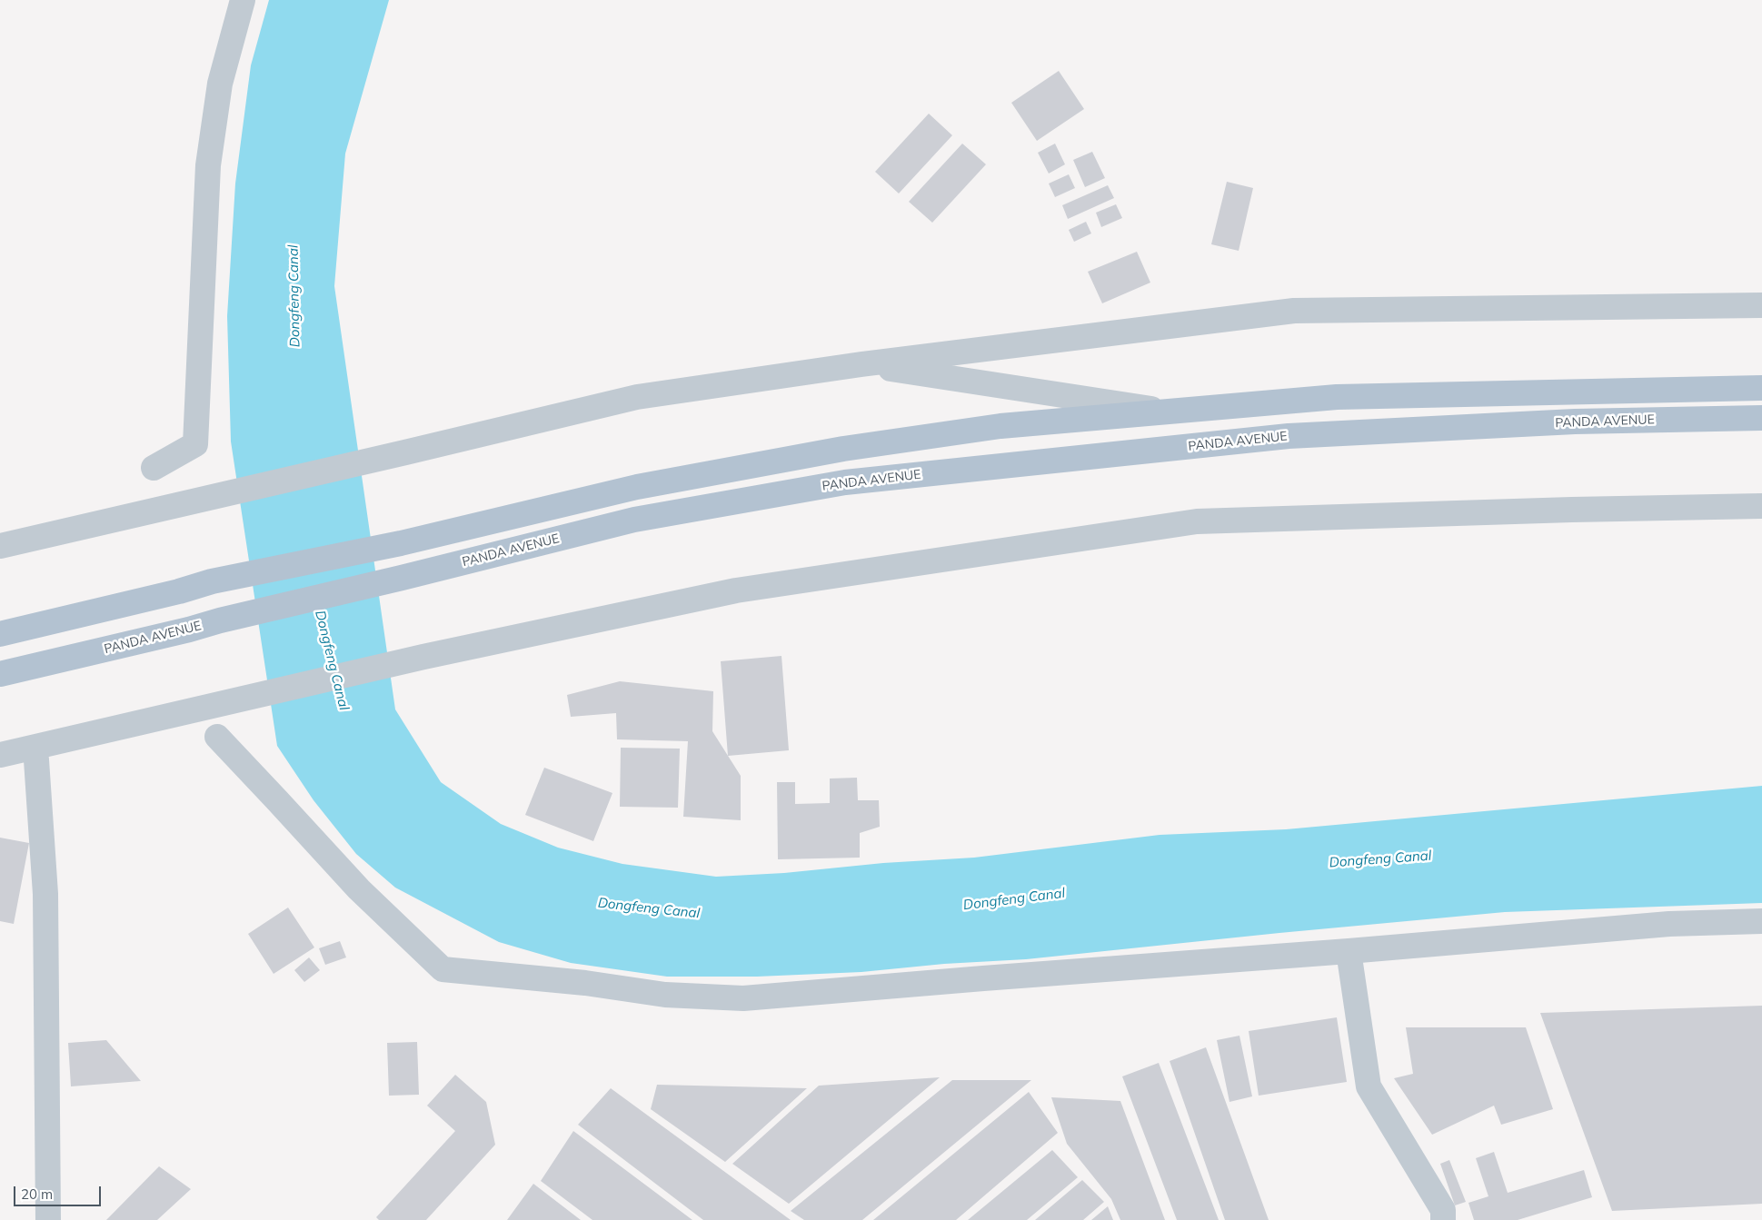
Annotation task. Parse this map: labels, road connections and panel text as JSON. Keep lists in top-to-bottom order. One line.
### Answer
{"streets":{"main road":["PANDA AVENUE"]},"water":["Dongfeng Canal"],"scale_bar":"20 m"}
